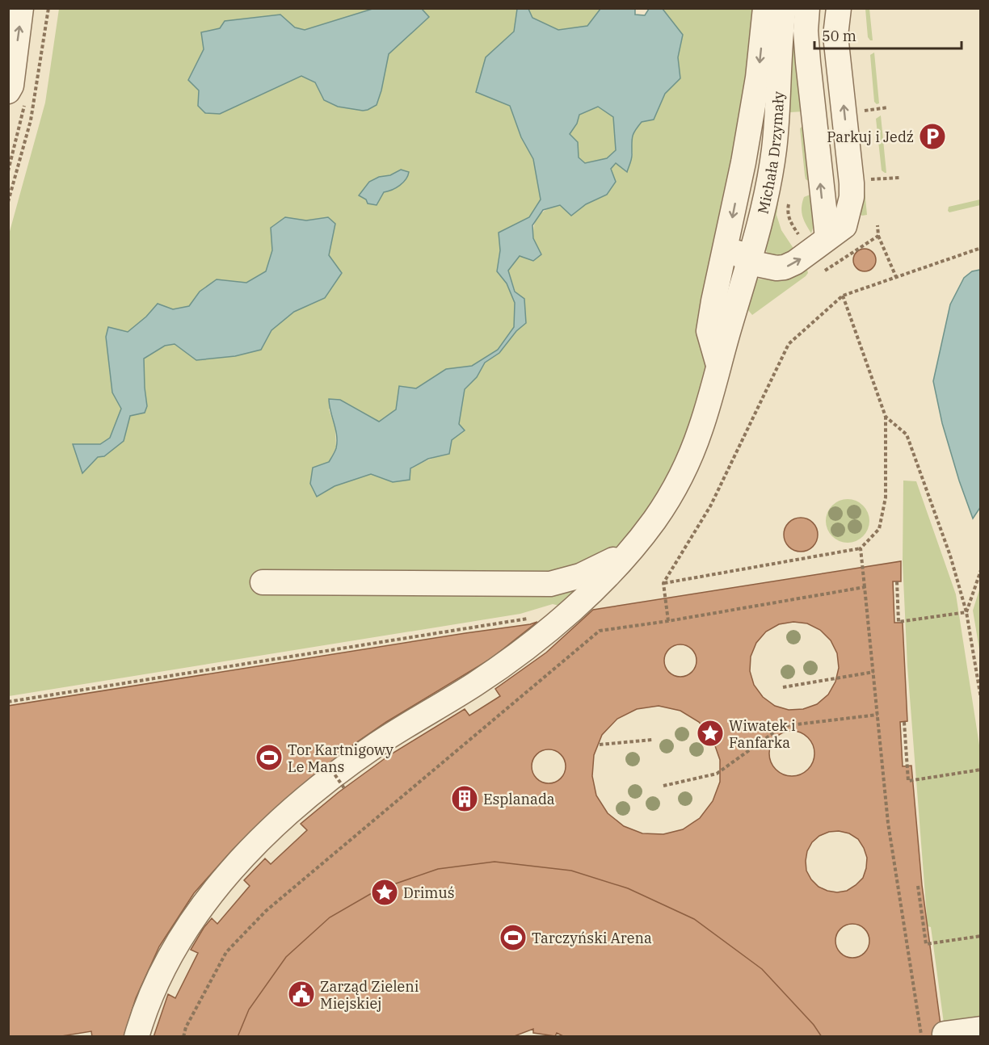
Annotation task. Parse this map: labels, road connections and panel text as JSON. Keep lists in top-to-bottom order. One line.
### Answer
{"streets":{"street":["Michała Drzymały"]},"places":{"parking":["Parkuj i Jedź"],"place":["Wiwatek i Fanfarka","Drimuś"],"sports":["Tor Kartnigowy Le Mans","Tarczyński Arena"],"building":["Esplanada"],"public building":["Zarząd Zieleni Miejskiej"]},"scale_bar":"50 m"}
